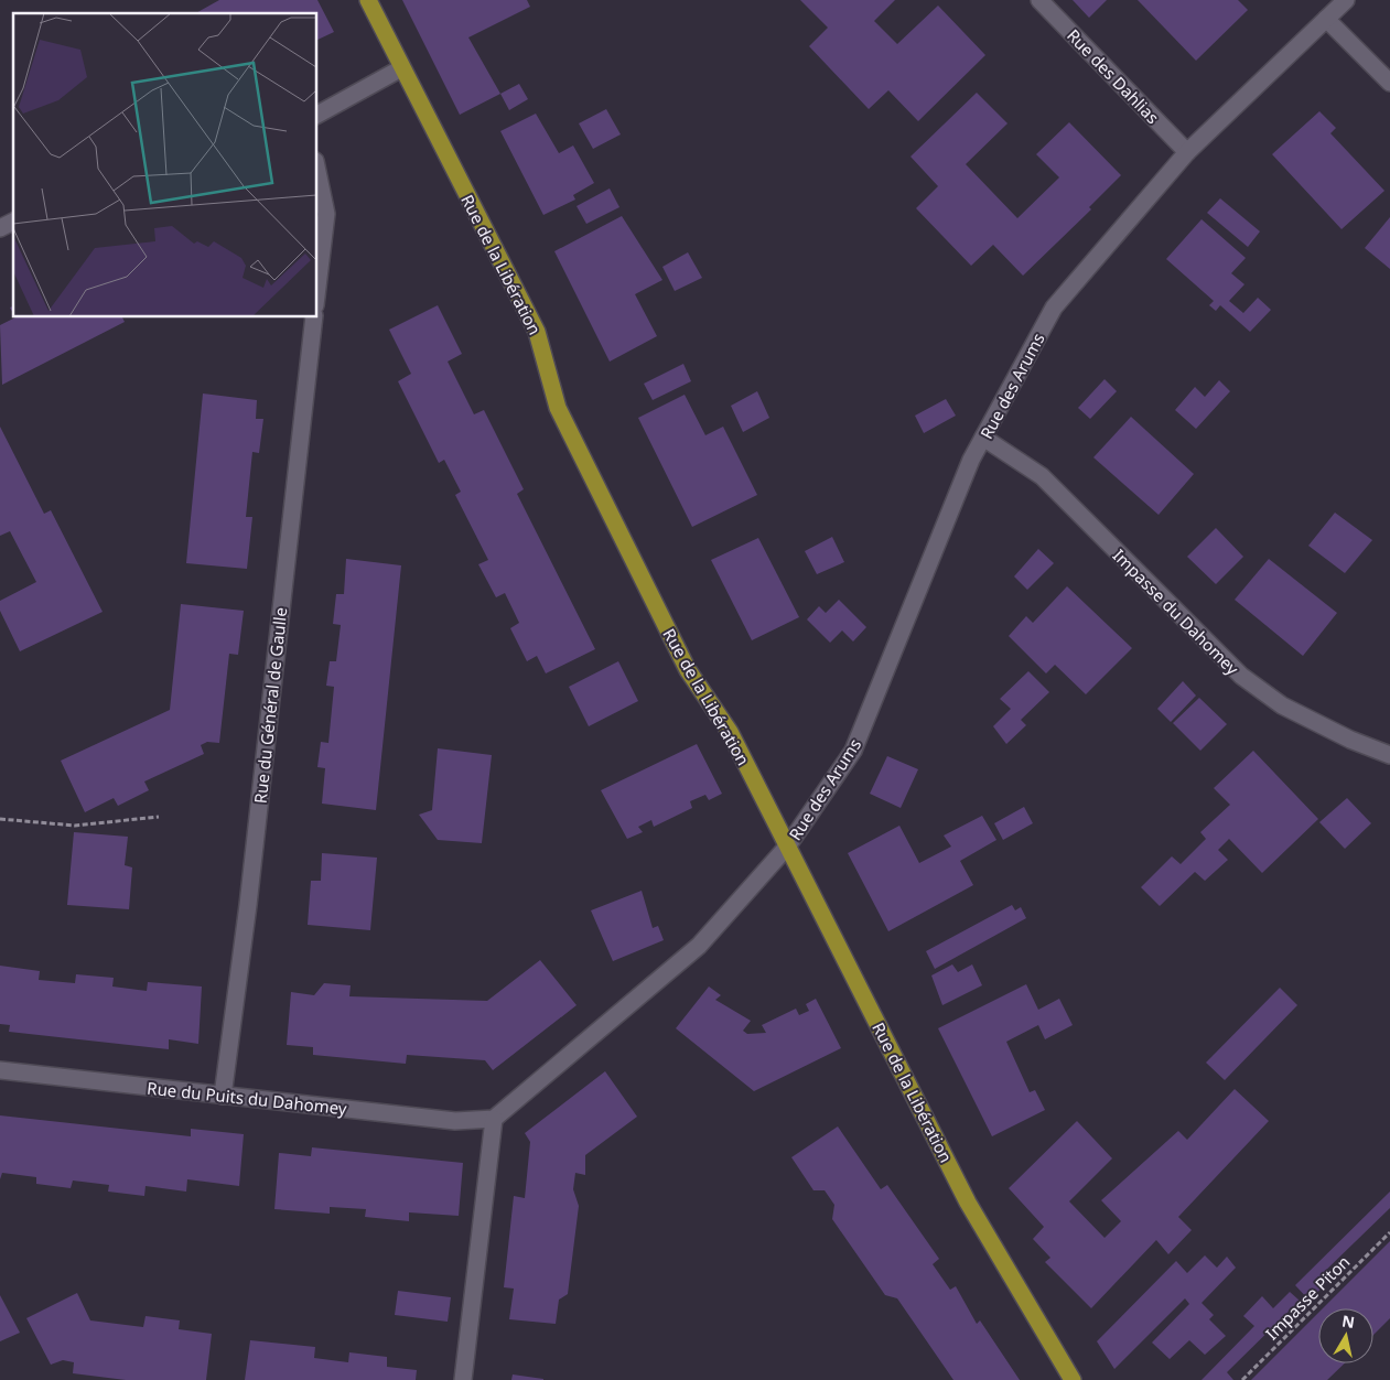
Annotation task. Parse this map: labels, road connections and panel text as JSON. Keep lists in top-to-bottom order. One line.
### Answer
{"streets":{"main road":["Rue de la Libération"],"street":["Rue des Dahlias","Rue des Arums","Impasse du Dahomey","Rue du Général de Gaulle","Rue du Puits du Dahomey"],"path":["Impasse Piton"]},"crossings":[["Rue des Dahlias","Rue des Arums"],["Rue de la Libération","Rue des Arums"],["Rue des Arums","Impasse du Dahomey"],["Rue du Général de Gaulle","Rue du Puits du Dahomey"]],"north":"top"}
